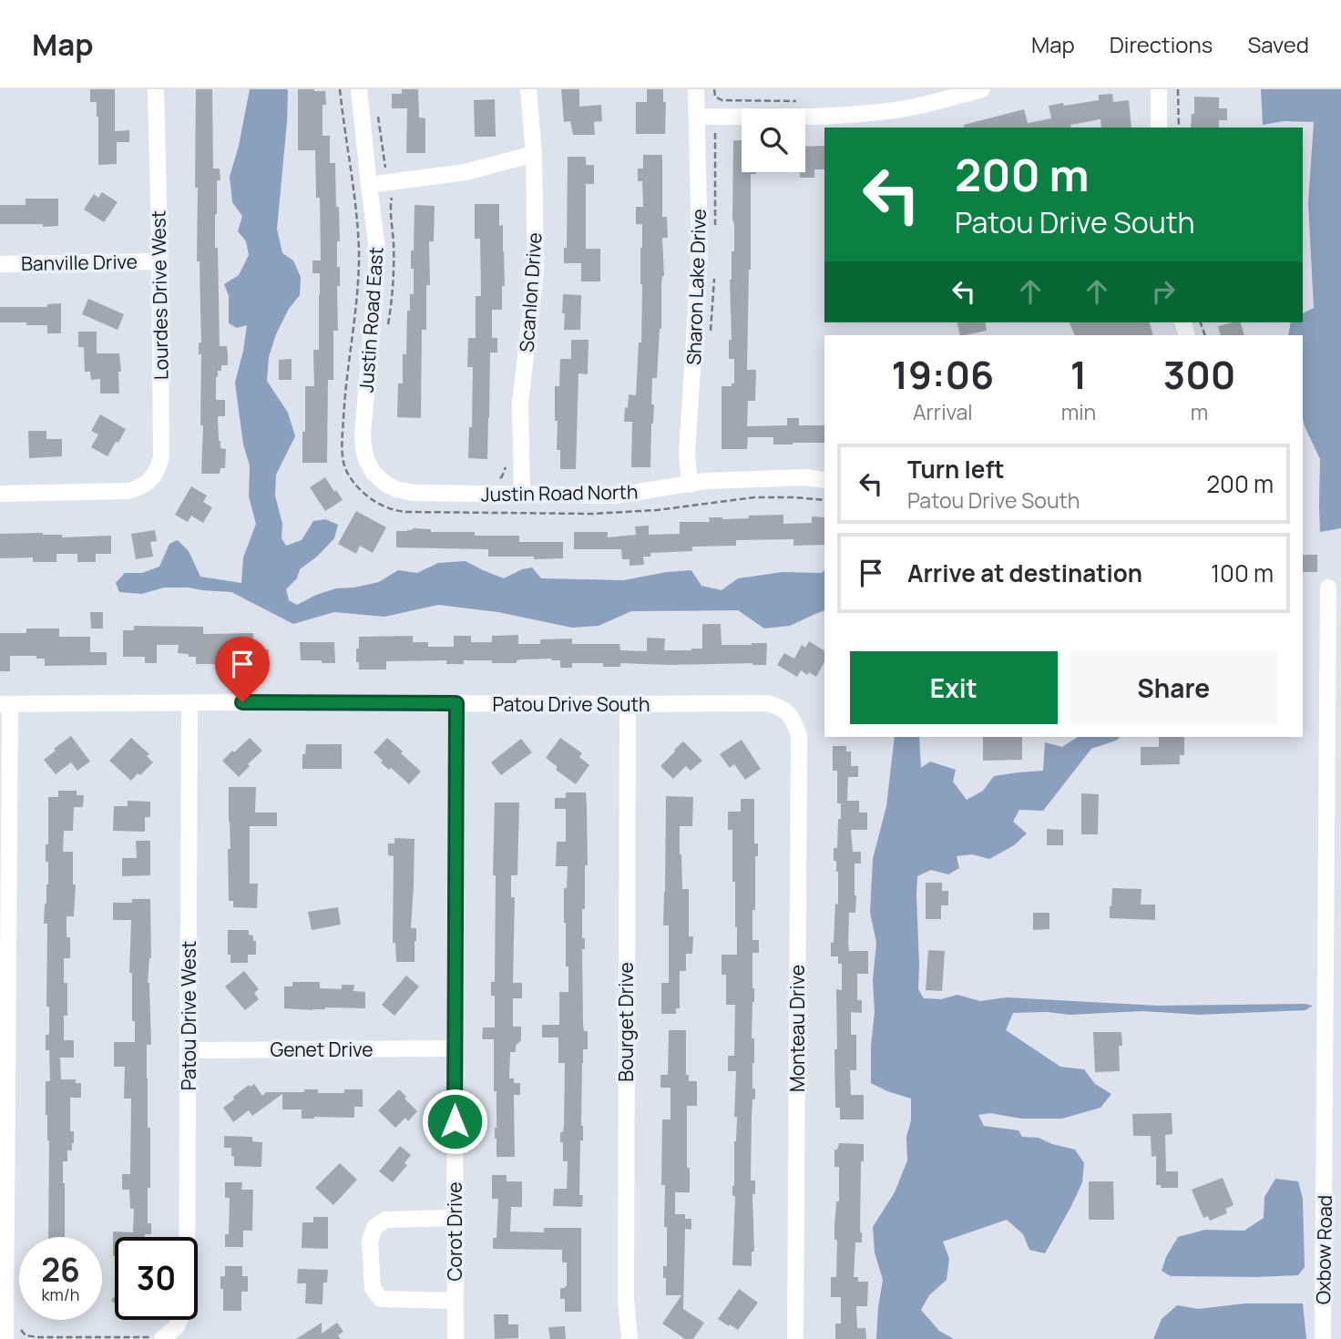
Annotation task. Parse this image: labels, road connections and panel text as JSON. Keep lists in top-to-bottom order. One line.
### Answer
{"streets":{"street":["Banville Drive","Sharon Lake Drive","Scanlon Drive","Lourdes Drive West","Justin Road East","Justin Road North","Patou Drive South","Patou Drive West","Bourget Drive","Monteau Drive","Genet Drive","Corot Drive","Oxbow Road"]},"crossings":[["Banville Drive","Lourdes Drive West"],["Sharon Lake Drive","Justin Road North"],["Scanlon Drive","Justin Road North"],["Justin Road East","Justin Road North"],["Patou Drive South","Patou Drive West"],["Patou Drive South","Bourget Drive"],["Patou Drive South","Monteau Drive"],["Patou Drive South","Corot Drive"],["Patou Drive West","Genet Drive"],["Genet Drive","Corot Drive"]],"page":{"header":"Map","nav":["Map","Directions","Saved"],"turn":["200 m","Patou Drive South"],"eta":["19:06","Arrival","1","min","300","m"],"list":[{"name":"Turn left","note":"Patou Drive South","value":"200 m"},{"name":"Arrive at destination","value":"100 m"}],"buttons":["Exit","Share"],"speed":"26 km/h","limit":"30"}}
